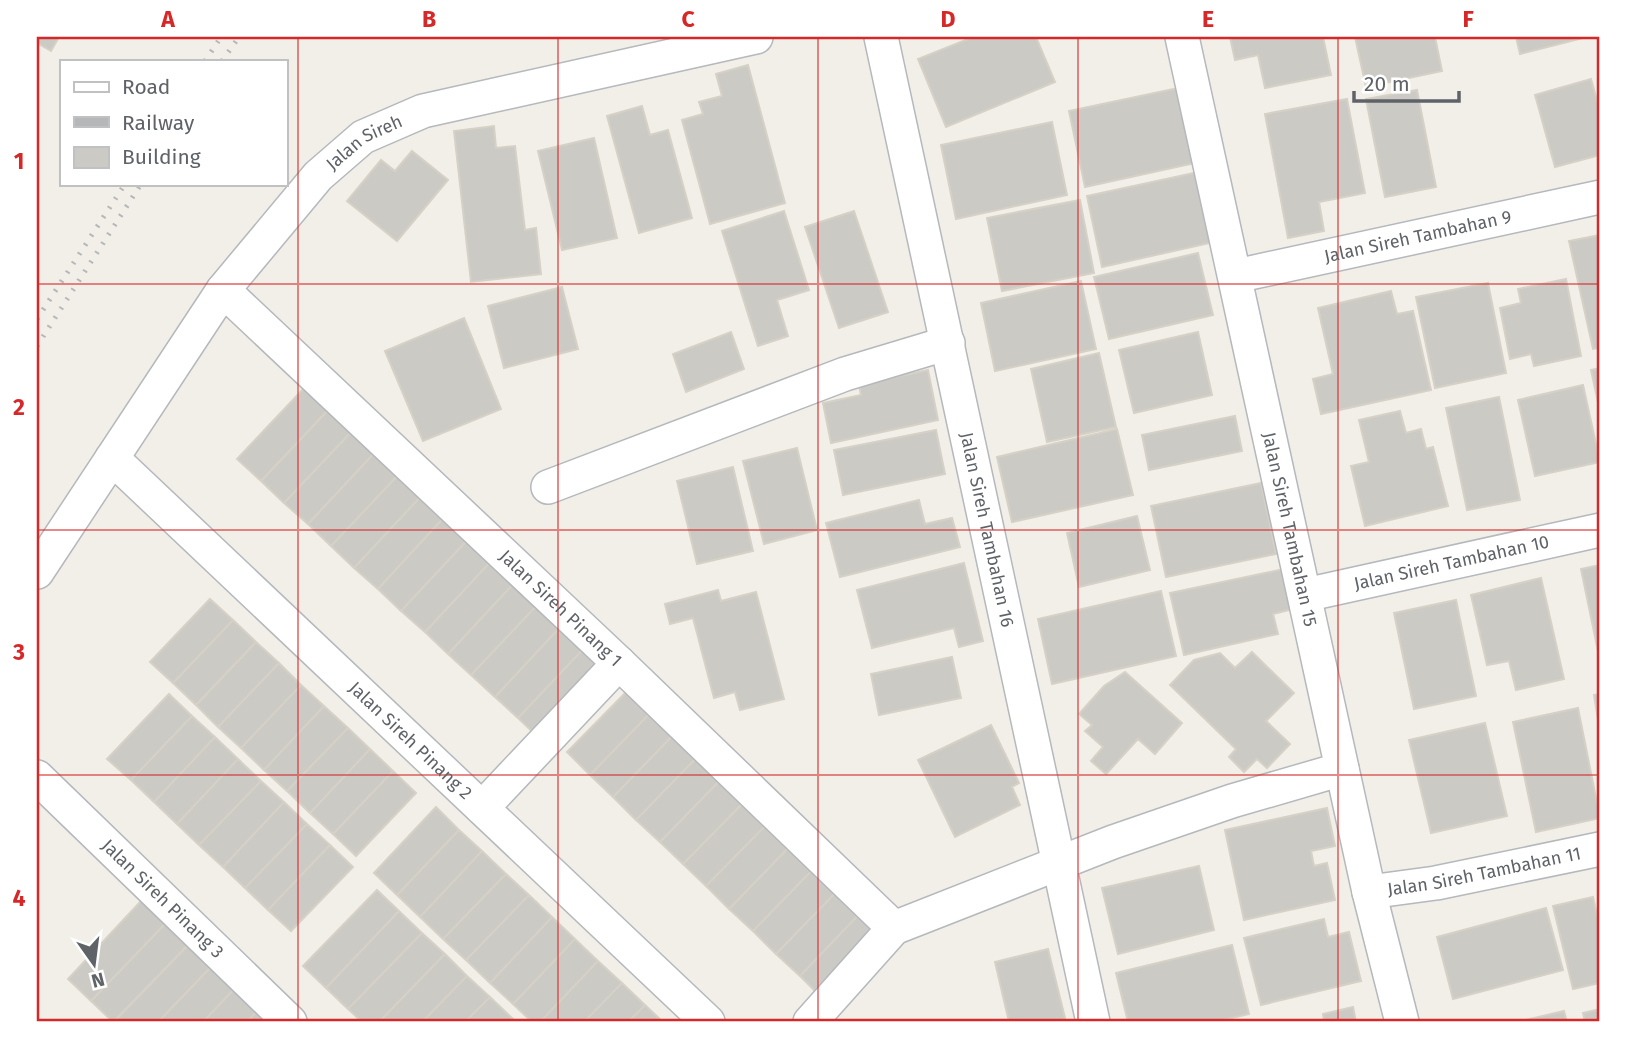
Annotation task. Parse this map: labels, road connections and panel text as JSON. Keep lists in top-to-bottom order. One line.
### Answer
{"streets":{"street":["Jalan Sireh","Jalan Sireh Tambahan 9","Jalan Sireh Tambahan 16","Jalan Sireh Tambahan 15","Jalan Sireh Tambahan 10","Jalan Sireh Pinang 1","Jalan Sireh Pinang 2","Jalan Sireh Tambahan 11","Jalan Sireh Pinang 3"]},"crossings":[["Jalan Sireh","Jalan Sireh Pinang 1"],["Jalan Sireh","Jalan Sireh Pinang 2"],["Jalan Sireh Tambahan 9","Jalan Sireh Tambahan 15"],["Jalan Sireh Tambahan 15","Jalan Sireh Tambahan 10"],["Jalan Sireh Tambahan 15","Jalan Sireh Tambahan 11"]],"legend":["Road","Railway","Building"],"scale_bar":"20 m","north":"bottom","grid":{"columns":["A","B","C","D","E","F"],"rows":["1","2","3","4"]}}
